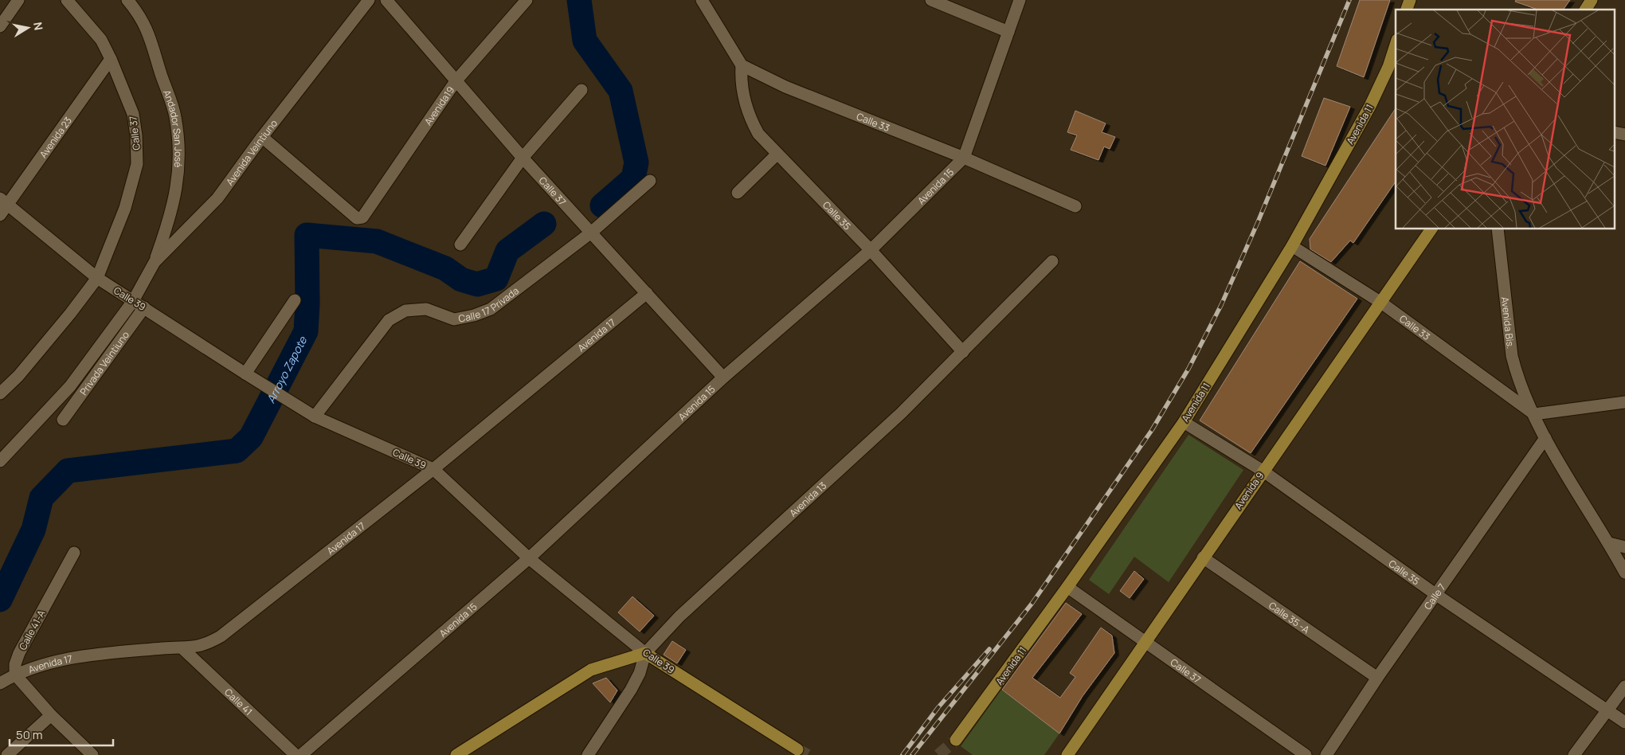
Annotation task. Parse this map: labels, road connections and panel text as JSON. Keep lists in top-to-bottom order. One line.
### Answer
{"streets":{"main road":["Avenida 11","Calle 39","Avenida 9"],"street":["Avenida19","Calle 33","Andador San José","Calle 37","Avenida 23","Avenida Veintiuno","Avenida 15","Calle 35","Calle 17 Privada","Avenida Bis.","Avenida 17","Privada Veintiuno","Avenida 13","Calle 7","Calle 35 -A","Calle 41-A","Calle 41"]},"crossings":[["Avenida19","Calle 37"],["Avenida19","Avenida Veintiuno"],["Calle 33","Avenida 11"],["Calle 33","Avenida 15"],["Calle 33","Calle 35"],["Calle 33","Avenida Bis."],["Calle 33","Avenida 9"],["Calle 33","Calle 7"],["Avenida 11","Calle 37"],["Avenida 11","Calle 35"],["Andador San José","Avenida Veintiuno"],["Calle 37","Avenida 23"],["Calle 37","Avenida 15"],["Calle 37","Calle 39"],["Calle 37","Calle 17 Privada"],["Calle 37","Avenida 17"],["Calle 37","Avenida 9"],["Avenida 23","Calle 39"],["Avenida Veintiuno","Calle 39"],["Avenida 15","Calle 35"],["Avenida 15","Calle 39"],["Calle 35","Avenida 9"],["Calle 35","Avenida 13"],["Calle 35","Calle 7"],["Calle 39","Calle 17 Privada"],["Calle 39","Avenida 17"],["Calle 39","Privada Veintiuno"],["Calle 39","Avenida 13"],["Avenida 17","Calle 41-A"],["Avenida 17","Calle 41"],["Avenida 9","Calle 35 -A"],["Calle 7","Calle 35 -A"]],"water":["Arroyo Zapote"],"scale_bar":"50 m","north":"right"}
